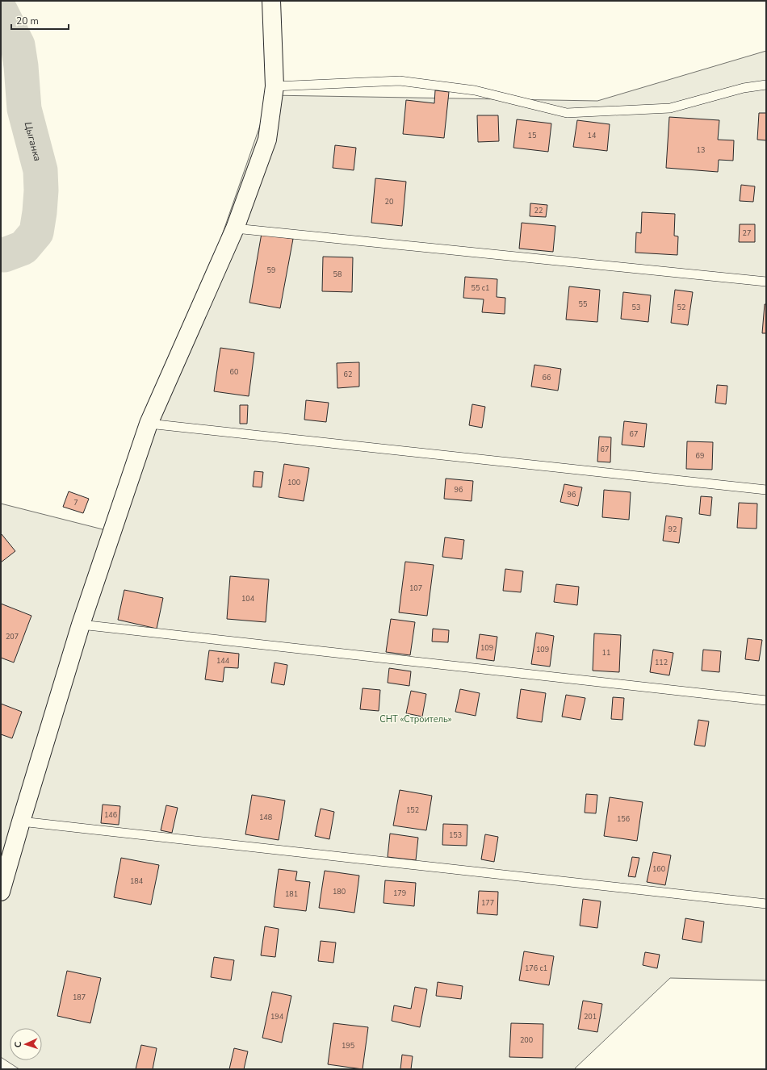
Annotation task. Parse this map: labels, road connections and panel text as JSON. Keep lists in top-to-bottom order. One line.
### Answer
{"water":["Цыганка"],"parks":["СНТ «Строитель»"],"house_numbers":["15","14","13","20","22","27","59","58","55 с1","55","53","52","60","62","66","67","67","69","100","96","96","7","92","107","104","207","109","109","11","144","112","152","146","148","156","153","160","184","180","179","181","177","176 с1","187","194","201","200","195"],"scale_bar":"20 m","north":"left"}
